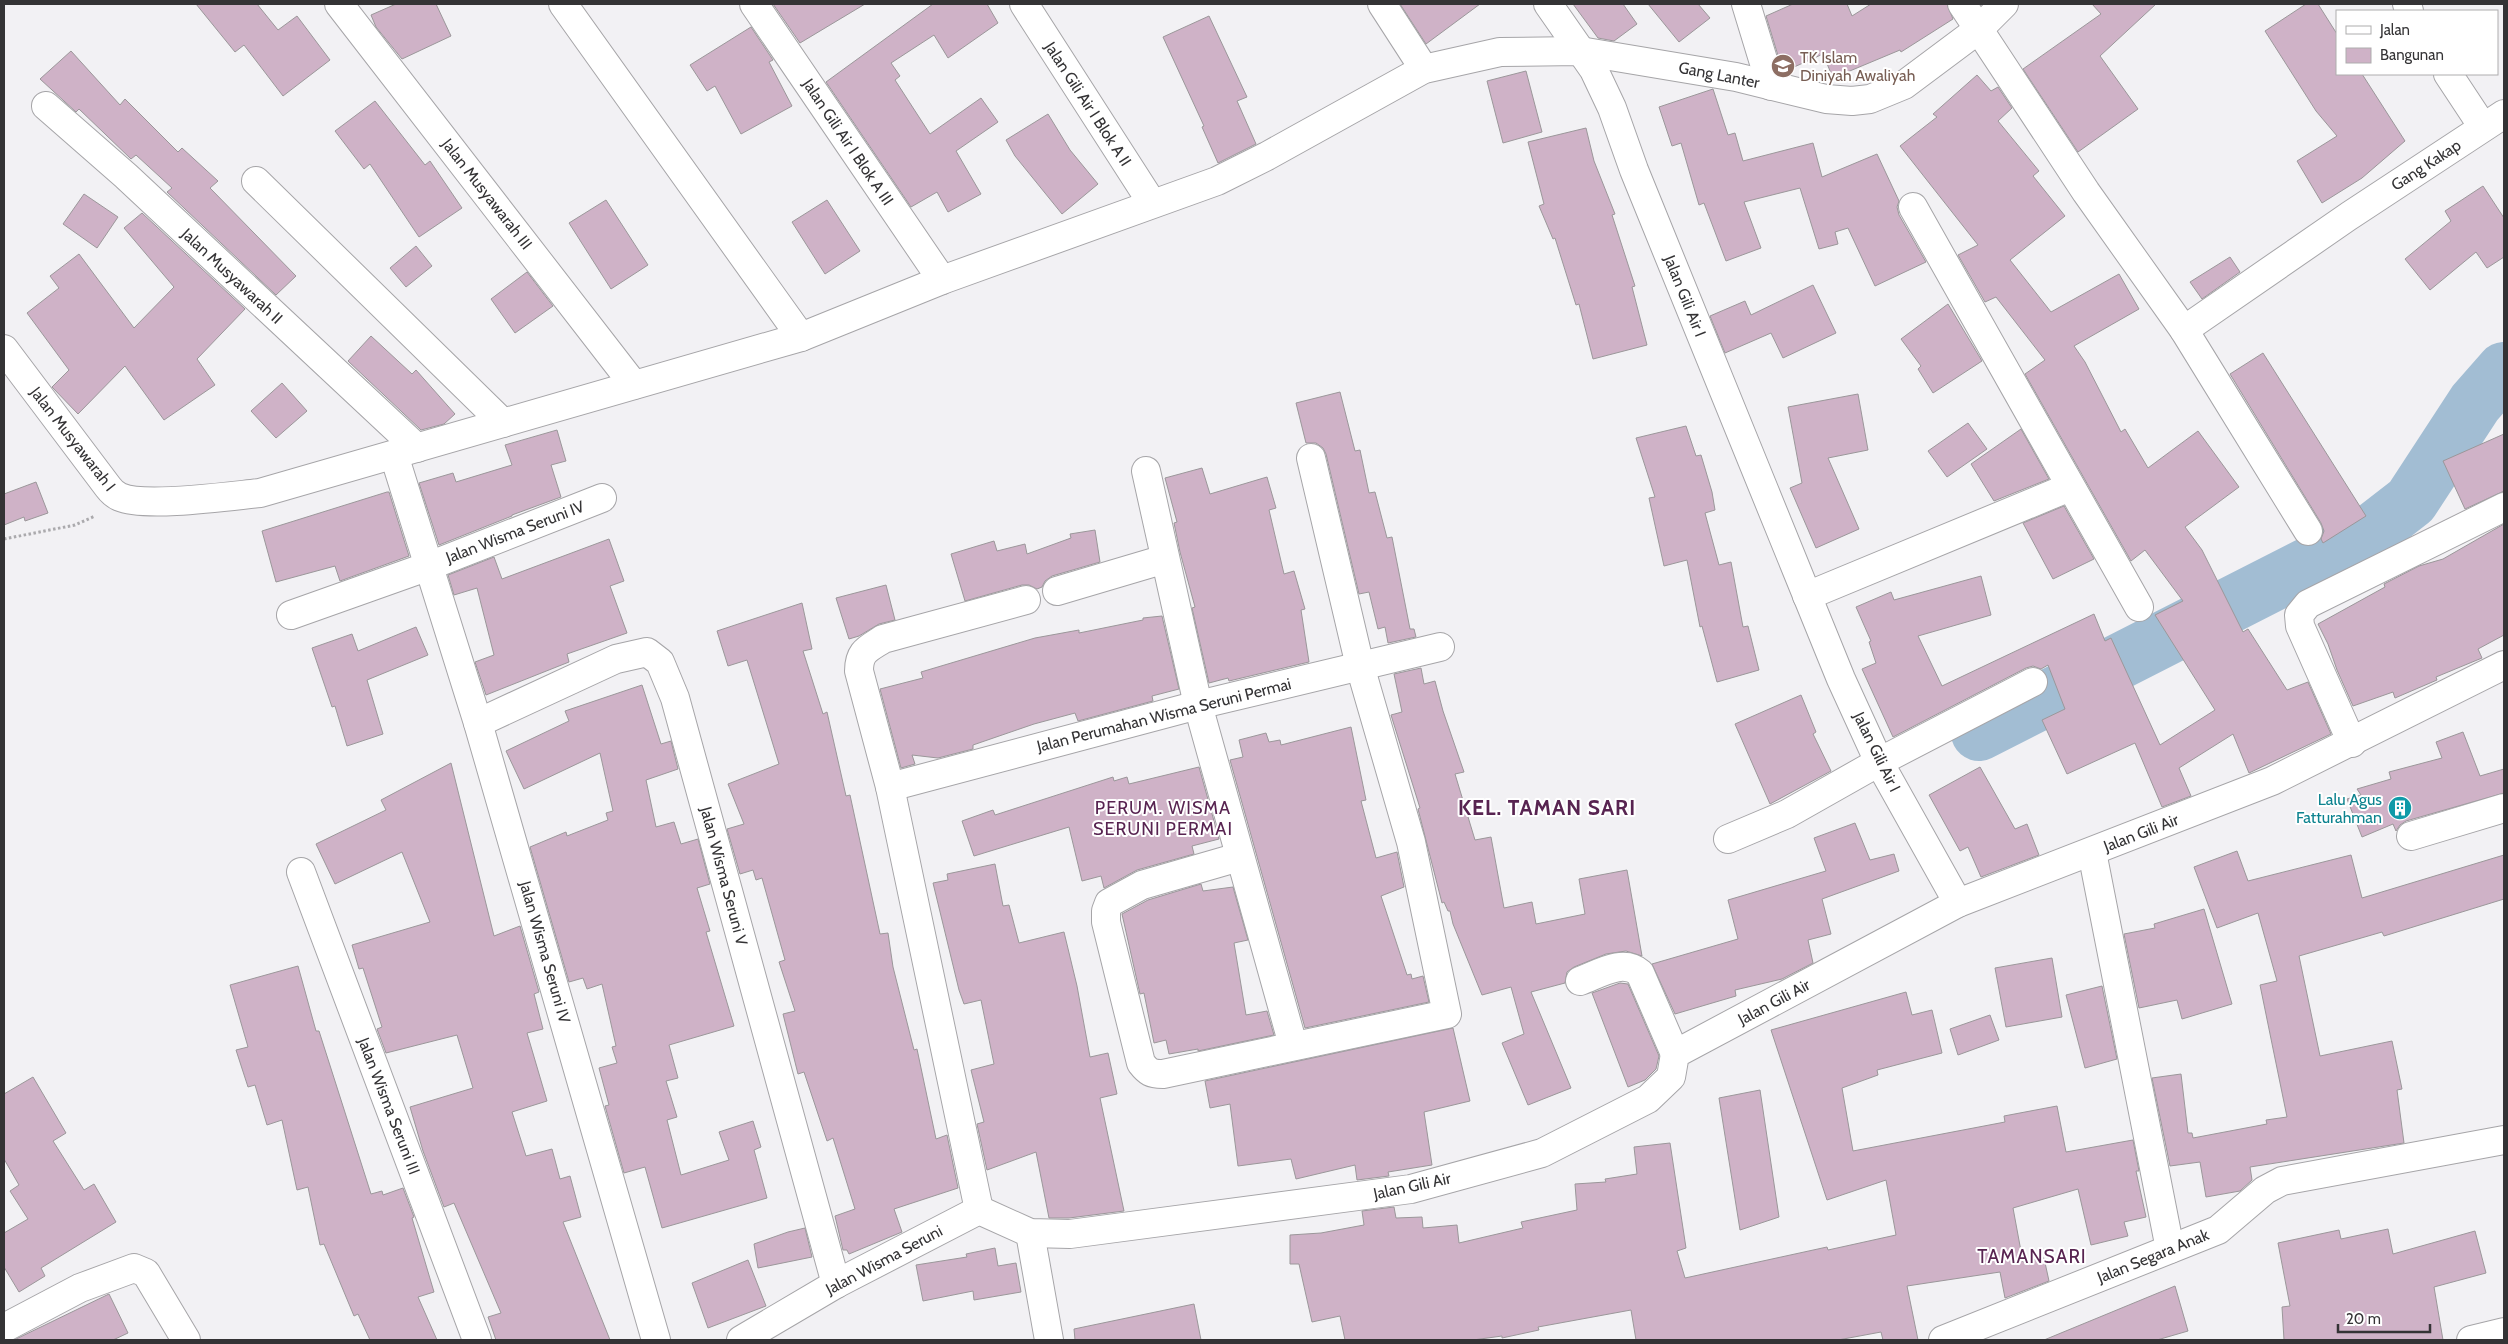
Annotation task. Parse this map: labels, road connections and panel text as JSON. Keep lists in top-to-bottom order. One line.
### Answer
{"streets":{"street":["Gang Lanter","Jalan Gili Air I Blok A II","Jalan Gili Air I Blok A III","Gang Kakap","Jalan Musyawarah III","Jalan Musyawarah II","Jalan Gili Air I","Jalan Musyawarah I","Jalan Wisma Seruni IV","Jalan Perumahan Wisma Seruni Permai","Jalan Gili Air","Jalan Wisma Seruni V","Jalan Wisma Seruni III","Jalan Segara Anak","Jalan Wisma Seruni"]},"crossings":[["Gang Lanter","Jalan Gili Air I Blok A II"],["Gang Lanter","Jalan Gili Air I Blok A III"],["Gang Lanter","Jalan Gili Air I"],["Gang Lanter","Jalan Musyawarah I"],["Jalan Gili Air I Blok A III","Jalan Musyawarah I"],["Jalan Musyawarah III","Jalan Musyawarah I"],["Jalan Musyawarah II","Jalan Musyawarah I"],["Jalan Musyawarah II","Jalan Wisma Seruni IV"],["Jalan Gili Air I","Jalan Gili Air"],["Jalan Musyawarah I","Jalan Wisma Seruni IV"],["Jalan Wisma Seruni IV","Jalan Wisma Seruni V"],["Jalan Wisma Seruni V","Jalan Wisma Seruni"]],"districts":["KEL. TAMAN SARI","PERUM. WISMA SERUNI PERMAI","TAMANSARI"],"places":{"school or university":["TK Islam Diniyah Awaliyah"],"building":["Lalu Agus Fatturahman"]},"legend":["Jalan","Bangunan"],"scale_bar":"20 m"}
